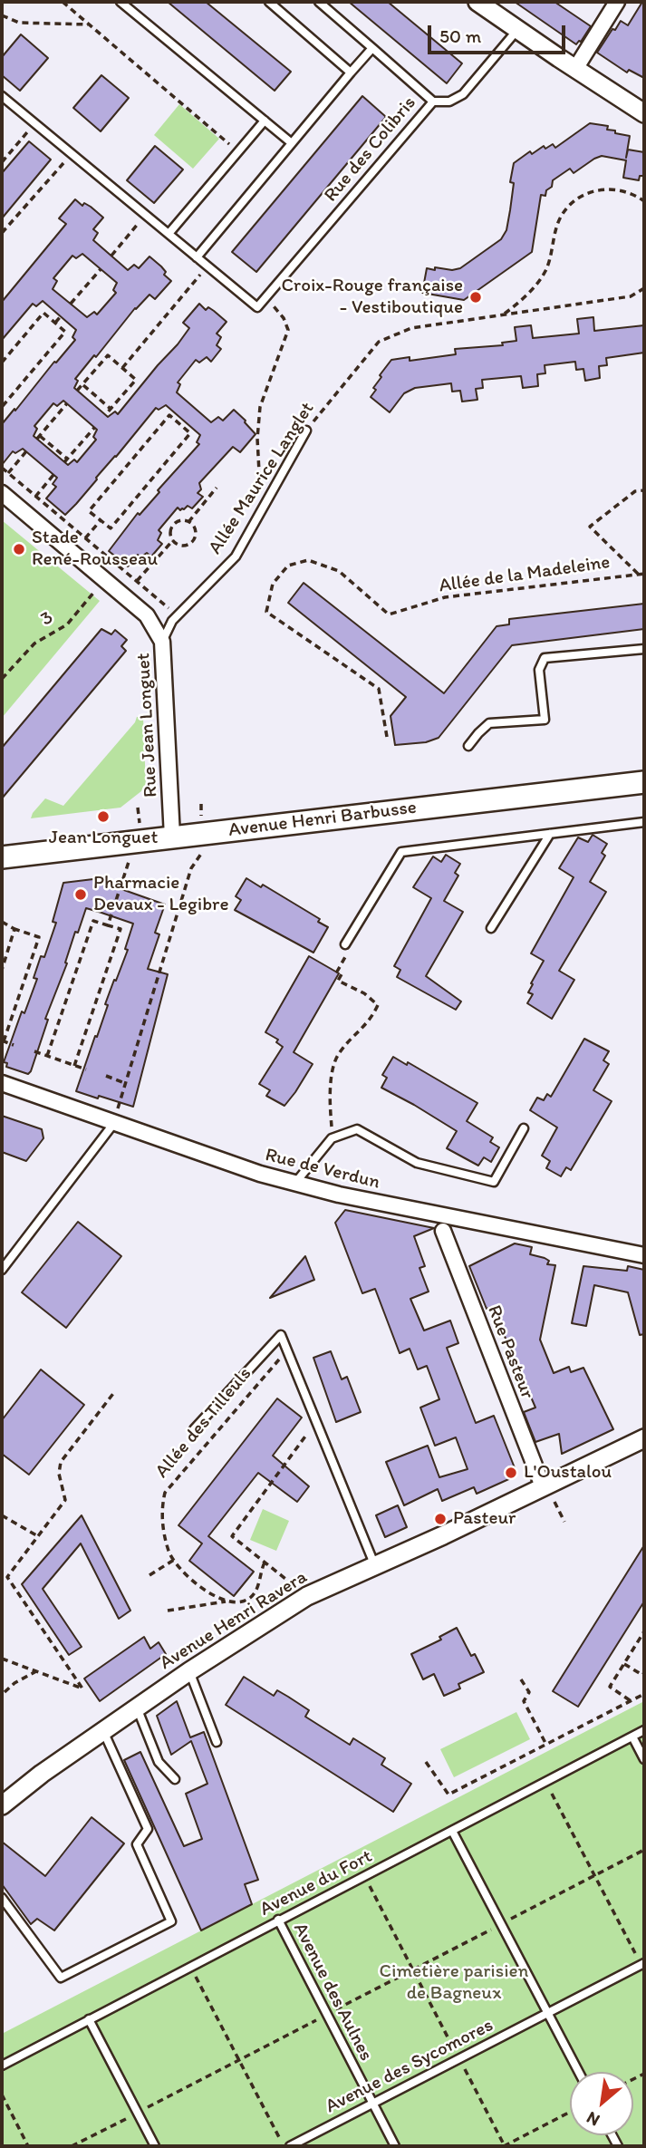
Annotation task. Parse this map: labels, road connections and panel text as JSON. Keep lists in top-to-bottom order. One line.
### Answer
{"streets":{"main road":["Avenue Henri Barbusse"],"street":["Rue Jean Longuet","Rue de Verdun","Rue Pasteur","Avenue Henri Ravera"],"lane":["Rue des Colibris","Allée Maurice Langlet","Allée des Tilleuls","Avenue du Fort","Avenue des Aulnes","Avenue des Sycomores"],"path":["Allée de la Madeleine","3"]},"crossings":[["Allée Maurice Langlet","Rue Jean Longuet"],["3","Rue Jean Longuet"],["Rue Jean Longuet","Avenue Henri Barbusse"],["Rue Pasteur","Avenue Henri Ravera"],["Avenue du Fort","Avenue des Aulnes"],["Avenue des Aulnes","Avenue des Sycomores"]],"parks":["Cimetière parisien de Bagneux"],"places":["Croix-Rouge française - Vestiboutique","Stade René-Rousseau","Jean Longuet","Pharmacie Devaux - Legibre","L'Oustalou","Pasteur"],"scale_bar":"50 m","north":"bottom left"}
